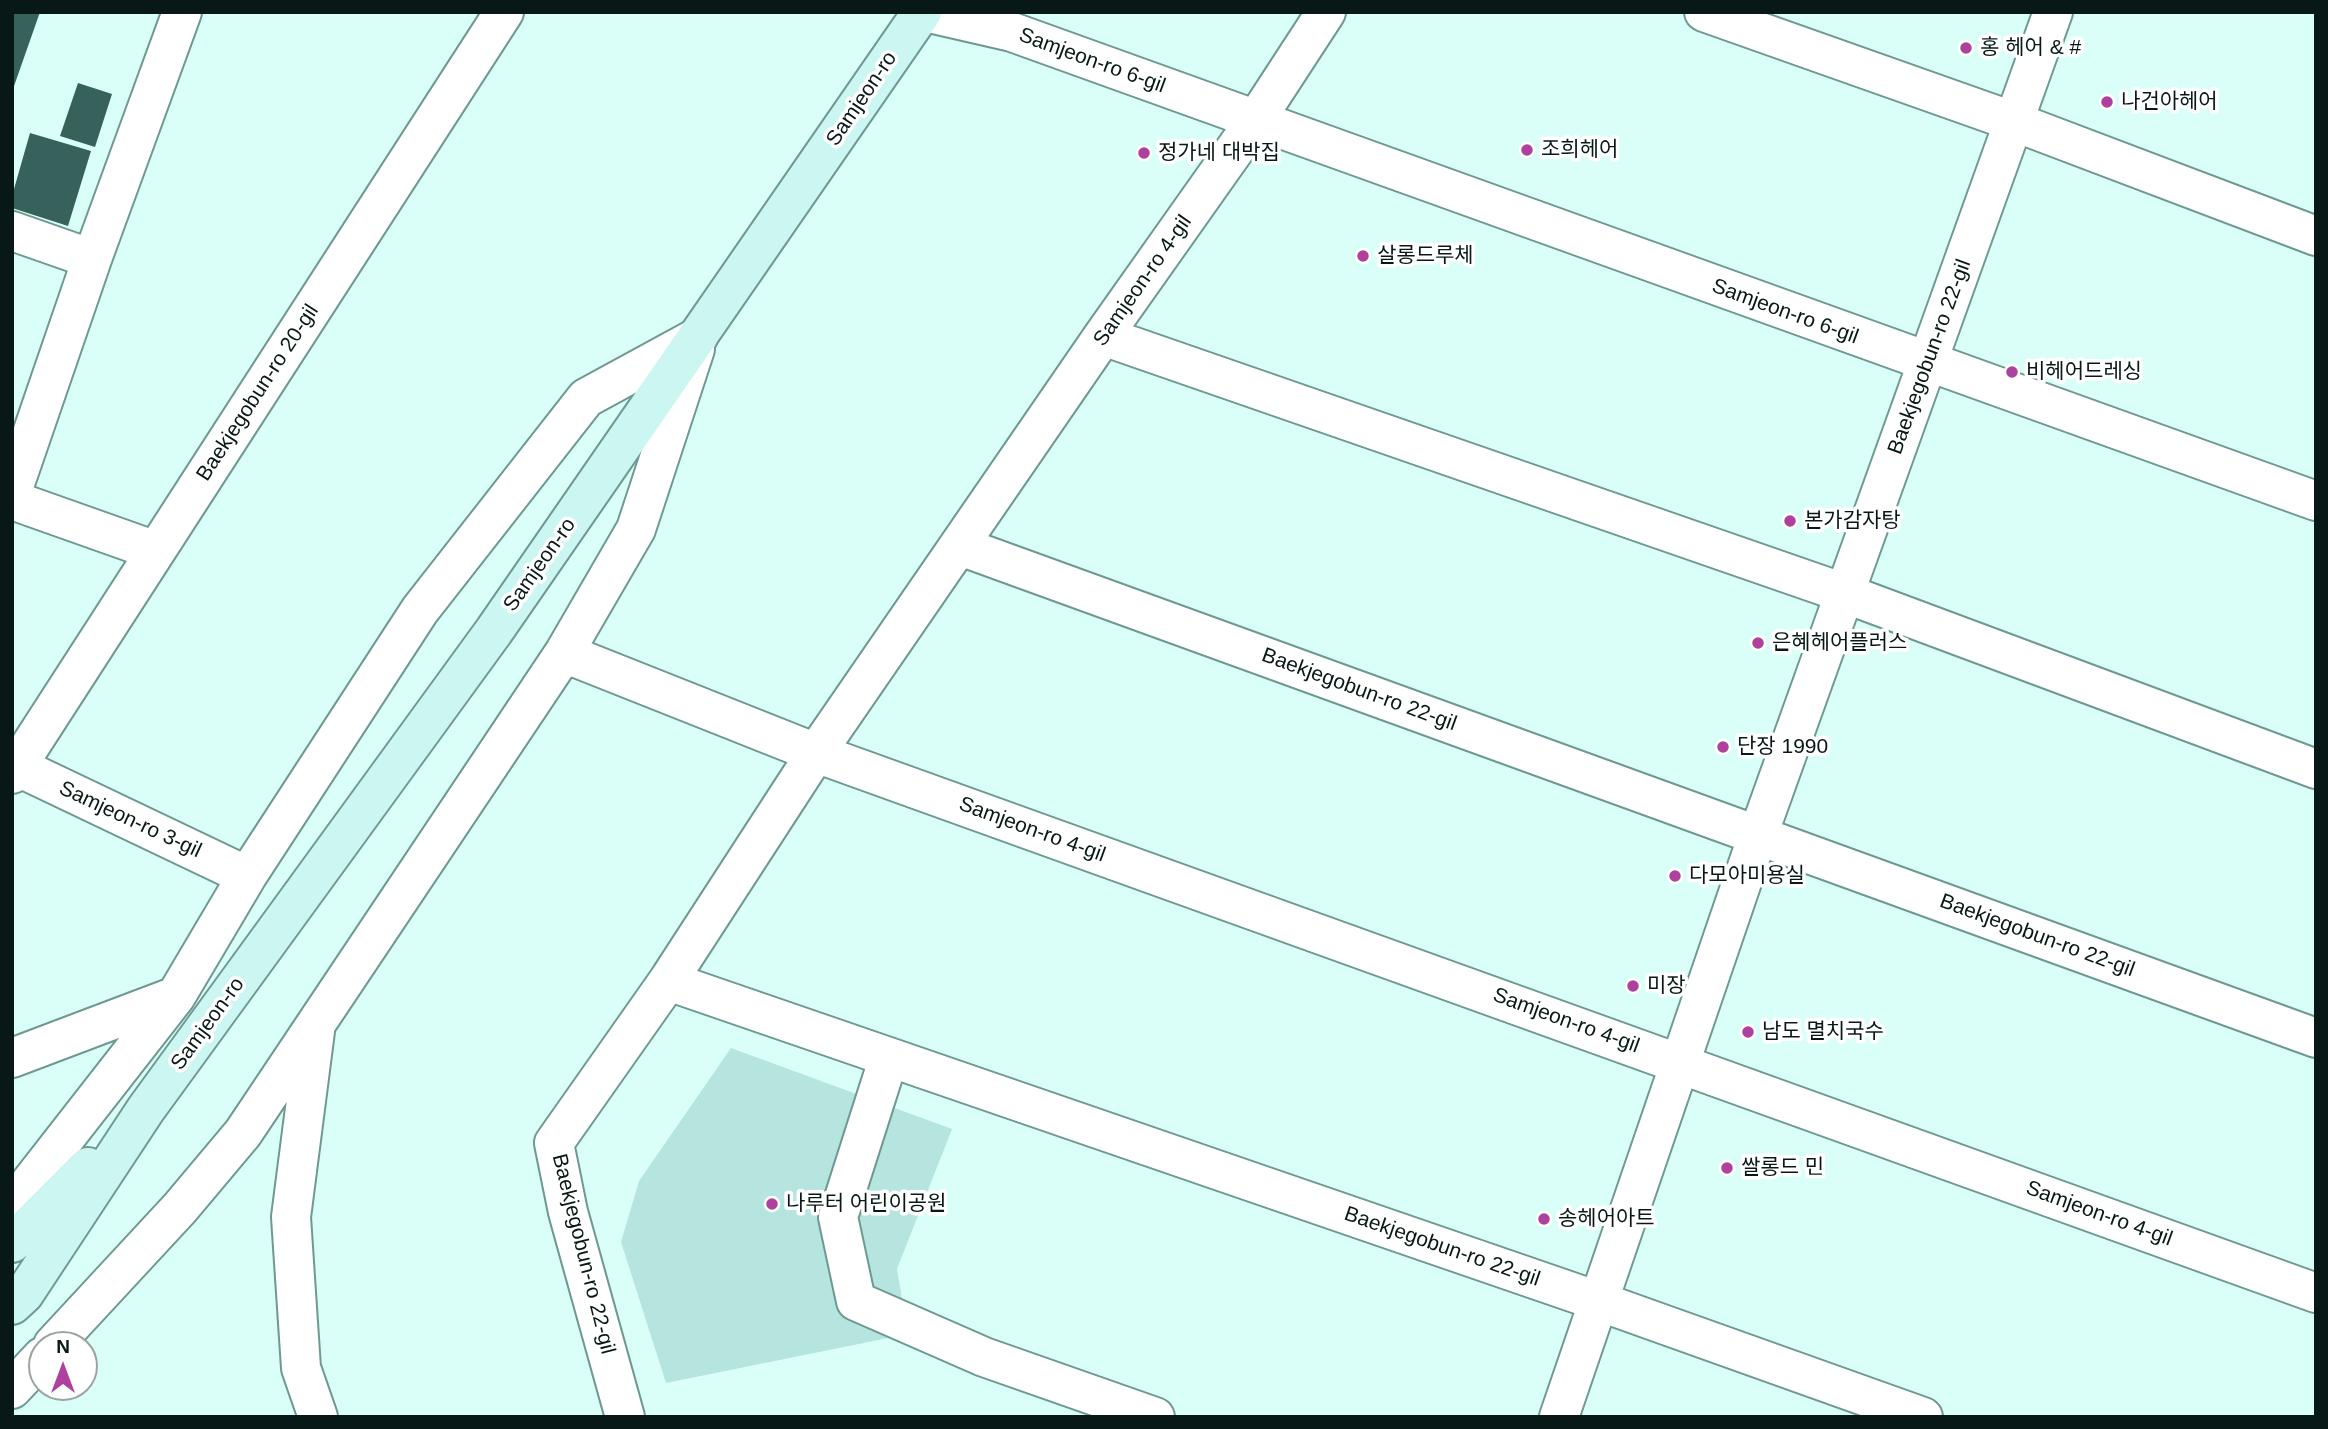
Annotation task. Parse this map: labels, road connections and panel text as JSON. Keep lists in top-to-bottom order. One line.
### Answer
{"streets":{"main road":["Samjeon-ro"],"street":["Samjeon-ro 6-gil","Samjeon-ro 4-gil","Baekjegobun-ro 22-gil","Baekjegobun-ro 20-gil","Samjeon-ro 3-gil"]},"crossings":[["Samjeon-ro 6-gil","Samjeon-ro"],["Samjeon-ro 6-gil","Samjeon-ro 4-gil"],["Samjeon-ro 6-gil","Baekjegobun-ro 22-gil"],["Samjeon-ro 4-gil","Baekjegobun-ro 22-gil"],["Baekjegobun-ro 20-gil","Samjeon-ro 3-gil"]],"places":["홍 헤어 & #","나건아헤어","조희헤어","정가네 대박집","살롱드루체","비헤어드레싱","본가감자탕","은혜헤어플러스","단장 1990","다모아미용실","미장","남도 멸치국수","쌀롱드 민","나루터 어린이공원","송헤어아트"],"north":"top"}
